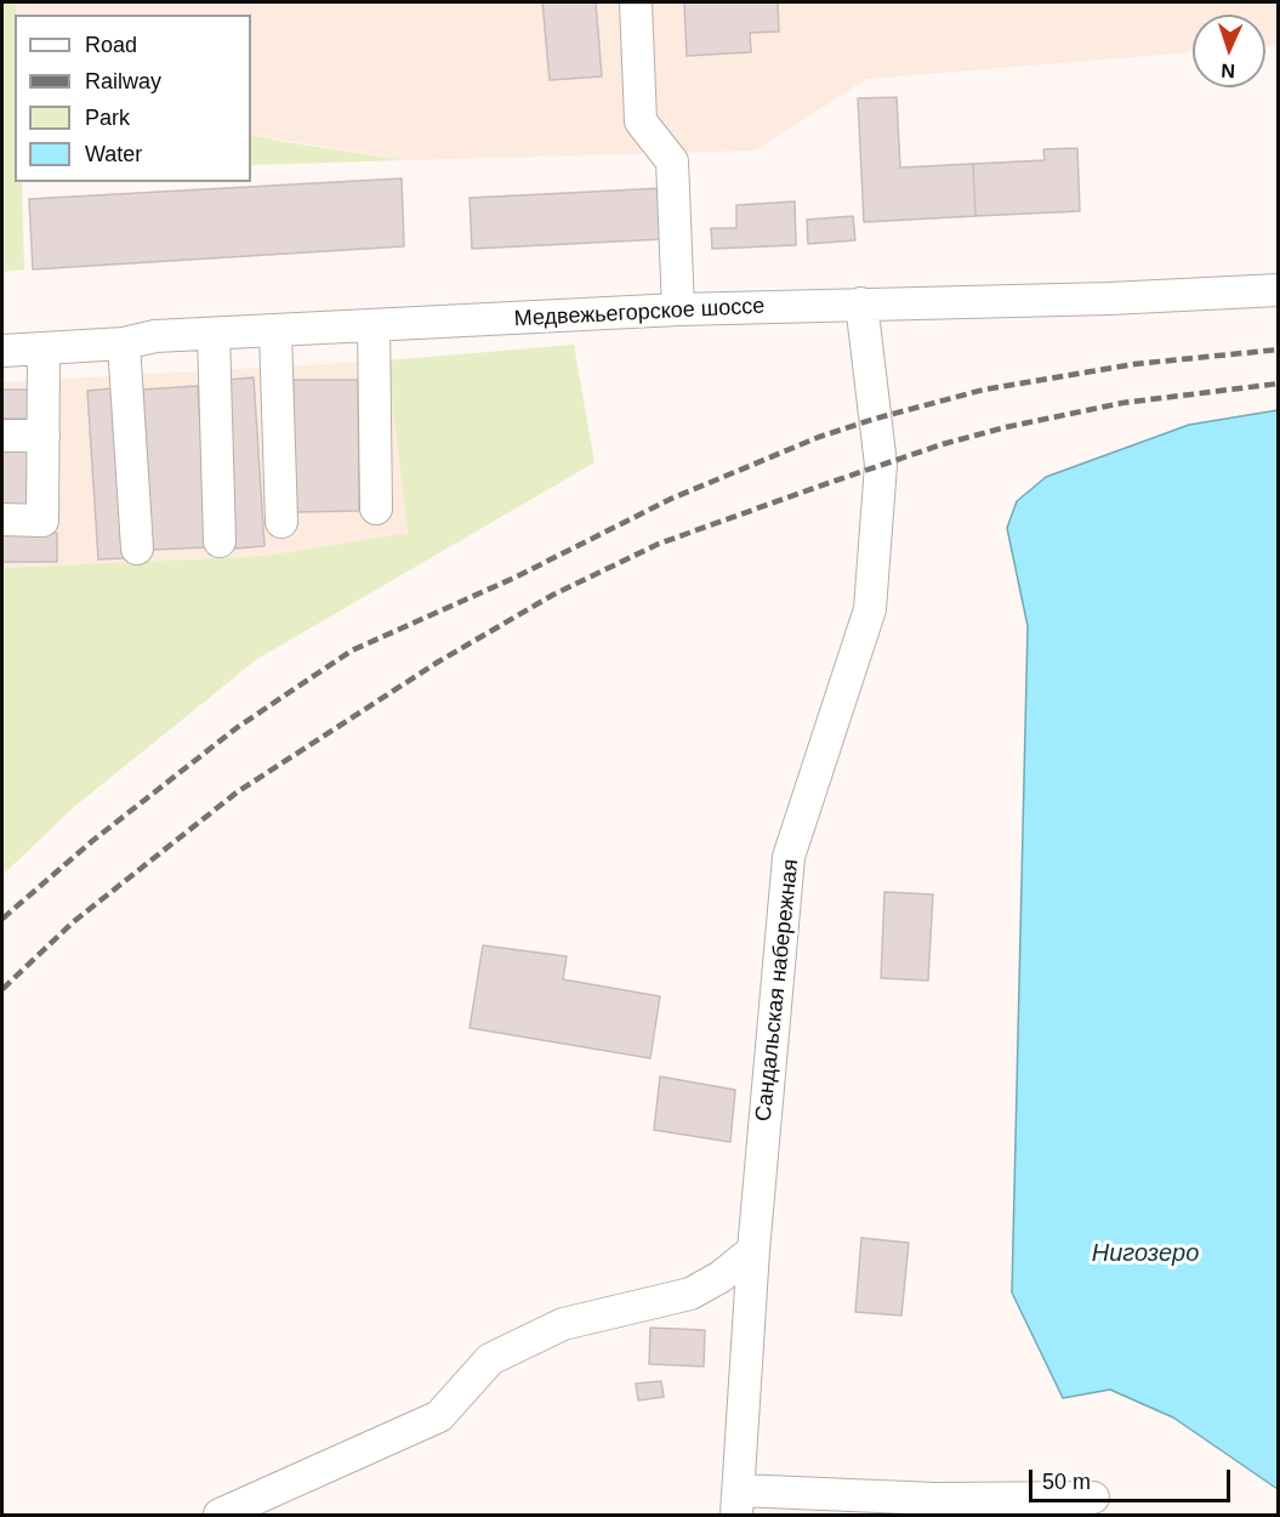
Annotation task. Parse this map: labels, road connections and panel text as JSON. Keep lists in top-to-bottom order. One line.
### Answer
{"streets":{"street":["Медвежьегорское шоссе","Сандальская набережная"]},"crossings":[["Медвежьегорское шоссе","Сандальская набережная"]],"water":["Нигозеро"],"legend":["Road","Railway","Park","Water"],"scale_bar":"50 m","north":"bottom"}
